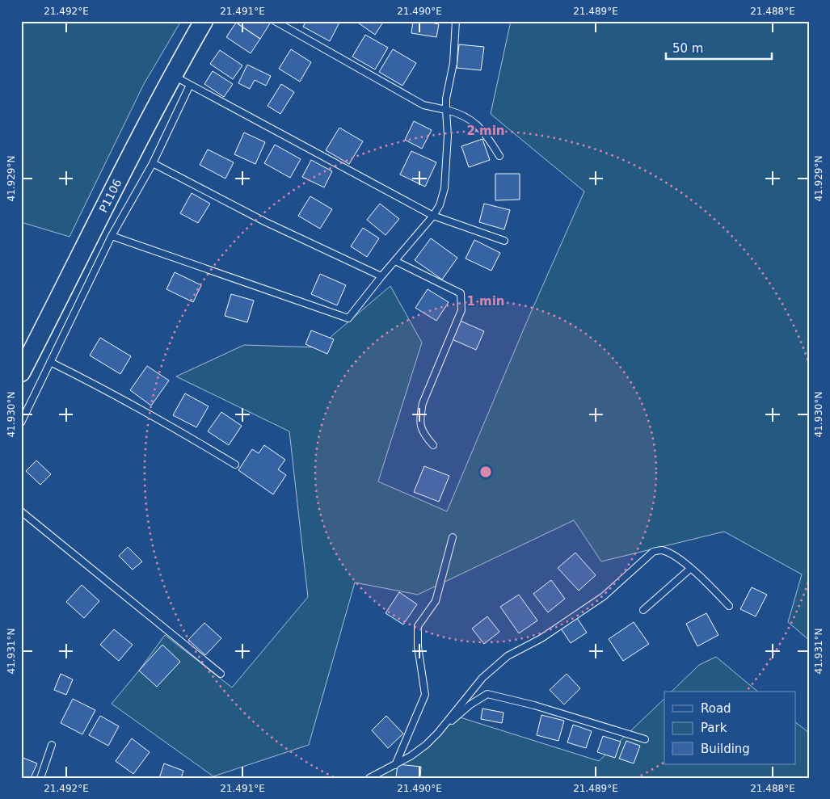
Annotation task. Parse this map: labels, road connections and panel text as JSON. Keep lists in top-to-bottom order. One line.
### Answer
{"streets":{"main road":["P1106"]},"legend":["Road","Park","Building"],"scale_bar":"50 m","coordinates":["21.492°E","21.491°E","21.490°E","21.489°E","21.488°E","41.929°N","41.930°N","41.931°N"],"rings":["2 min","1 min"]}
